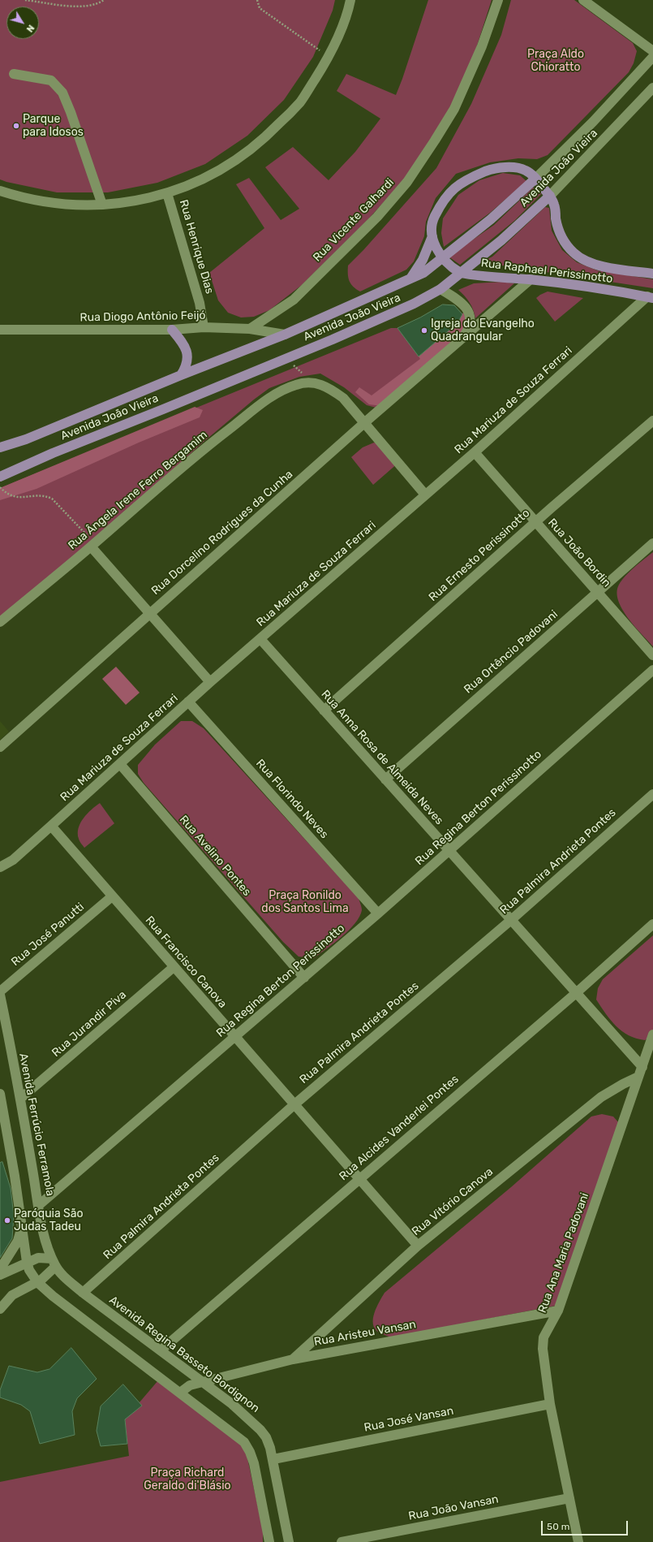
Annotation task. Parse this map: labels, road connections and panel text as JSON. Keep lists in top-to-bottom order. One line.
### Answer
{"streets":{"main road":["Avenida João Vieira","Rua Raphael Perissinotto"],"street":["Rua Vicente Galhardi","Rua Henrique Dias","Rua Diogo Antônio Feijó","Rua Mariuza de Souza Ferrari","Rua Ângela Irene Ferro Bergamim","Rua Dorcelino Rodrigues da Cunha","Rua João Bordin","Rua Ernesto Perissinotto","Rua Ortêncio Padovani","Rua Anna Rosa de Almeida Neves","Rua Florindo Neves","Rua Regina Berton Perissinotto","Rua Avelino Pontes","Rua Palmira Andrieta Pontes","Rua José Panutti","Rua Francisco Canova","Rua Jurandir Piva","Avenida Ferrúcio Ferramola","Rua Alcides Vanderlei Pontes","Rua Vitório Canova","Rua Ana Maria Padovani","Rua Aristeu Vansan","Avenida Regina Basseto Bordignon","Rua José Vansan","Rua João Vansan"]},"crossings":[["Avenida João Vieira","Rua Raphael Perissinotto"],["Avenida João Vieira","Rua Diogo Antônio Feijó"],["Avenida João Vieira","Rua Dorcelino Rodrigues da Cunha"],["Rua Vicente Galhardi","Rua Diogo Antônio Feijó"],["Rua Henrique Dias","Rua Diogo Antônio Feijó"],["Rua Raphael Perissinotto","Rua Mariuza de Souza Ferrari"],["Rua Raphael Perissinotto","Rua Dorcelino Rodrigues da Cunha"],["Rua Mariuza de Souza Ferrari","Rua Ângela Irene Ferro Bergamim"],["Rua Mariuza de Souza Ferrari","Rua João Bordin"],["Rua Mariuza de Souza Ferrari","Rua Anna Rosa de Almeida Neves"],["Rua Mariuza de Souza Ferrari","Rua Florindo Neves"],["Rua Mariuza de Souza Ferrari","Rua Avelino Pontes"],["Rua Mariuza de Souza Ferrari","Rua Francisco Canova"],["Rua Ângela Irene Ferro Bergamim","Rua Dorcelino Rodrigues da Cunha"],["Rua João Bordin","Rua Ernesto Perissinotto"],["Rua João Bordin","Rua Ortêncio Padovani"],["Rua Ernesto Perissinotto","Rua Anna Rosa de Almeida Neves"],["Rua Ortêncio Padovani","Rua Anna Rosa de Almeida Neves"],["Rua Anna Rosa de Almeida Neves","Rua Regina Berton Perissinotto"],["Rua Anna Rosa de Almeida Neves","Rua Palmira Andrieta Pontes"],["Rua Anna Rosa de Almeida Neves","Rua Alcides Vanderlei Pontes"],["Rua Anna Rosa de Almeida Neves","Rua Ana Maria Padovani"],["Rua Florindo Neves","Rua Regina Berton Perissinotto"],["Rua Regina Berton Perissinotto","Rua Avelino Pontes"],["Rua Regina Berton Perissinotto","Rua Francisco Canova"],["Rua Regina Berton Perissinotto","Avenida Ferrúcio Ferramola"],["Rua Palmira Andrieta Pontes","Rua Francisco Canova"],["Rua Palmira Andrieta Pontes","Avenida Regina Basseto Bordignon"],["Rua José Panutti","Rua Francisco Canova"],["Rua Francisco Canova","Rua Jurandir Piva"],["Rua Francisco Canova","Rua Alcides Vanderlei Pontes"],["Rua Francisco Canova","Rua Vitório Canova"],["Rua Jurandir Piva","Avenida Ferrúcio Ferramola"],["Avenida Ferrúcio Ferramola","Avenida Regina Basseto Bordignon"],["Rua Alcides Vanderlei Pontes","Avenida Regina Basseto Bordignon"],["Rua Vitório Canova","Rua Ana Maria Padovani"],["Rua Vitório Canova","Rua Aristeu Vansan"],["Rua Ana Maria Padovani","Rua Aristeu Vansan"],["Rua Ana Maria Padovani","Rua José Vansan"],["Rua Ana Maria Padovani","Rua João Vansan"],["Rua Aristeu Vansan","Avenida Regina Basseto Bordignon"],["Avenida Regina Basseto Bordignon","Rua José Vansan"]],"parks":["Praça Aldo Chioratto","Praça Ronildo dos Santos Lima","Praça Richard Geraldo di'Blásio"],"places":["Parque para Idosos","Igreja do Evangelho Quadrangular","Paróquia São Judas Tadeu"],"scale_bar":"50 m","north":"bottom right"}
